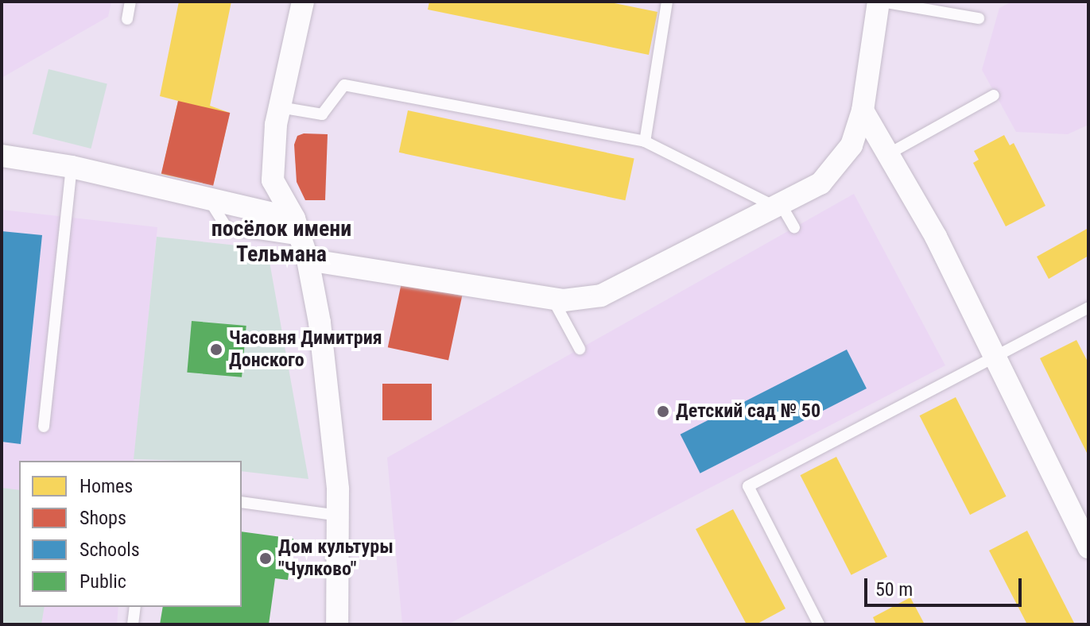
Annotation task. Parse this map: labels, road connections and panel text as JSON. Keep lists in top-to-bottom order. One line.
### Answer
{"districts":["посёлок имени Тельмана"],"places":["Часовня Димитрия Донского","Детский сад № 50","Дом культуры \"Чулково\""],"legend":["Homes","Shops","Schools","Public"],"scale_bar":"50 m"}
